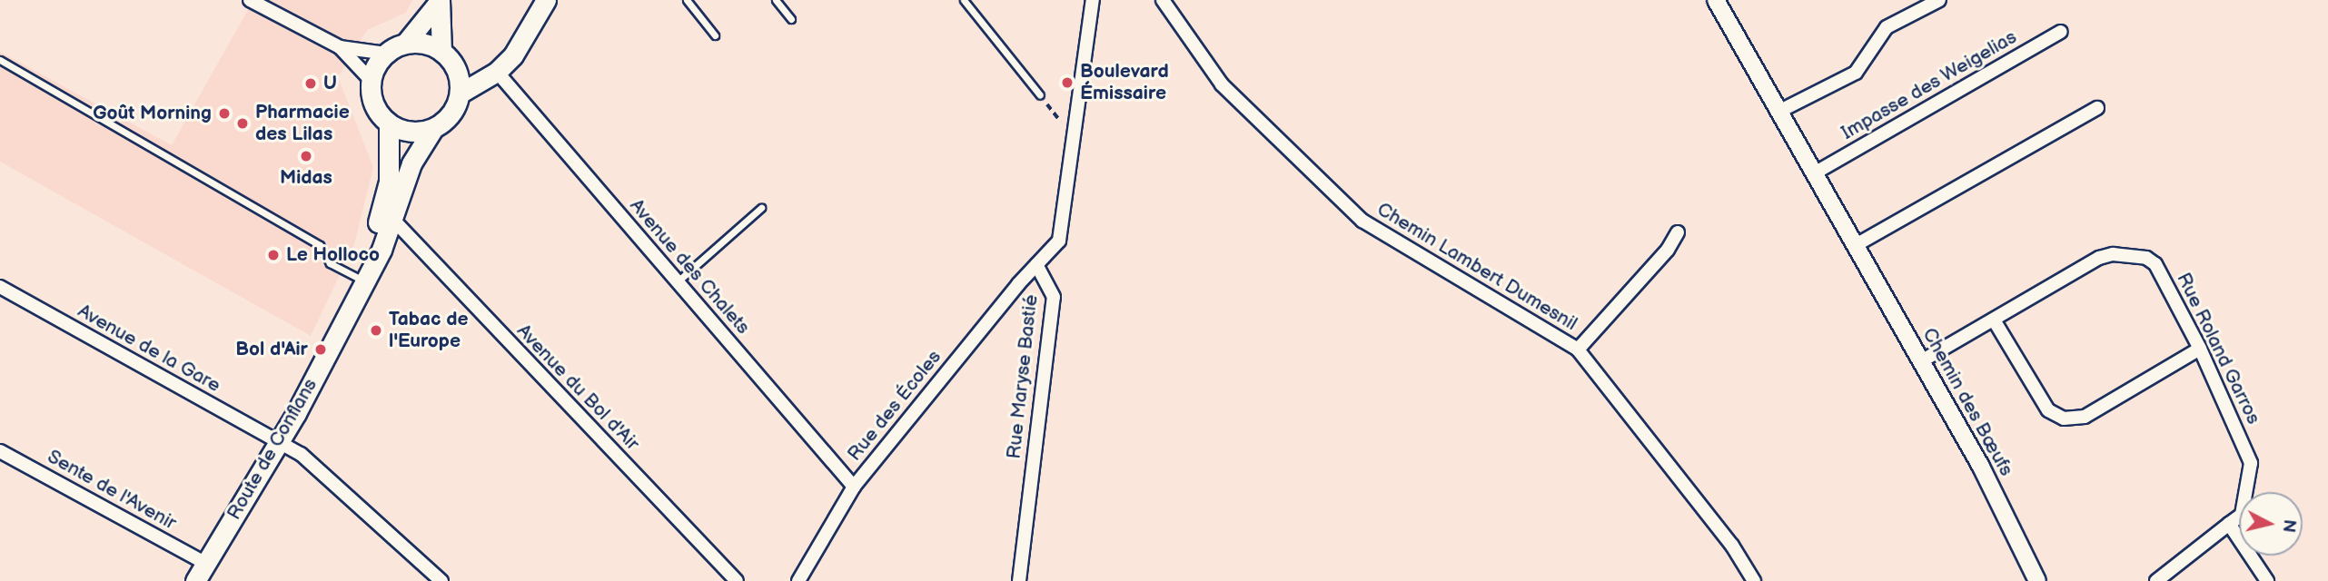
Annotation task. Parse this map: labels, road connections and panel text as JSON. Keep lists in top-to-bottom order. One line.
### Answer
{"streets":{"main road":["Route de Conflans"],"street":["Impasse des Weigelias","Avenue des Chalets","Chemin Lambert Dumesnil","Avenue de la Gare","Rue Roland Garros","Rue Maryse Bastié","Avenue du Bol d'Air","Chemin des Bœufs","Rue des Écoles","Sente de l'Avenir"]},"crossings":[["Impasse des Weigelias","Chemin des Bœufs"],["Avenue des Chalets","Rue des Écoles"],["Avenue de la Gare","Route de Conflans"],["Rue Roland Garros","Chemin des Bœufs"],["Rue Maryse Bastié","Rue des Écoles"],["Avenue du Bol d'Air","Route de Conflans"],["Route de Conflans","Sente de l'Avenir"]],"places":["Boulevard Émissaire","U","Goût Morning","Pharmacie des Lilas","Midas","Le Holloco","Tabac de l'Europe","Bol d'Air"],"north":"right"}
